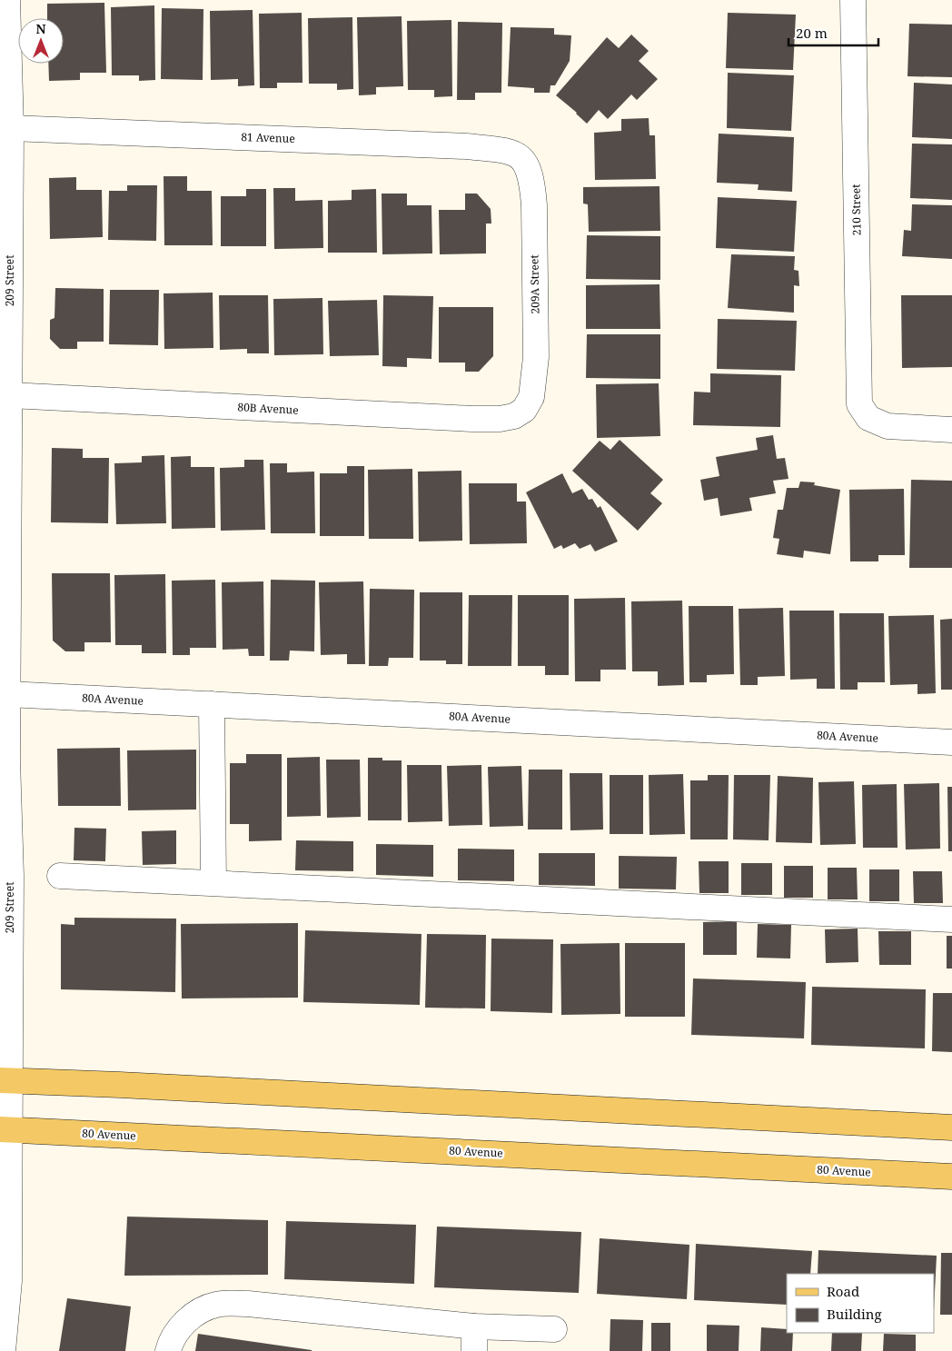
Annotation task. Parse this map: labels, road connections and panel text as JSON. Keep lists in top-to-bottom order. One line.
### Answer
{"streets":{"main road":["80 Avenue"],"street":["81 Avenue","210 Street","209 Street","209A Street","80B Avenue","80A Avenue"]},"crossings":[["81 Avenue","209 Street"],["81 Avenue","209A Street"],["209 Street","80B Avenue"],["209 Street","80A Avenue"],["209 Street","80 Avenue"],["209A Street","80B Avenue"]],"legend":["Road","Building"],"scale_bar":"20 m","north":"top"}
